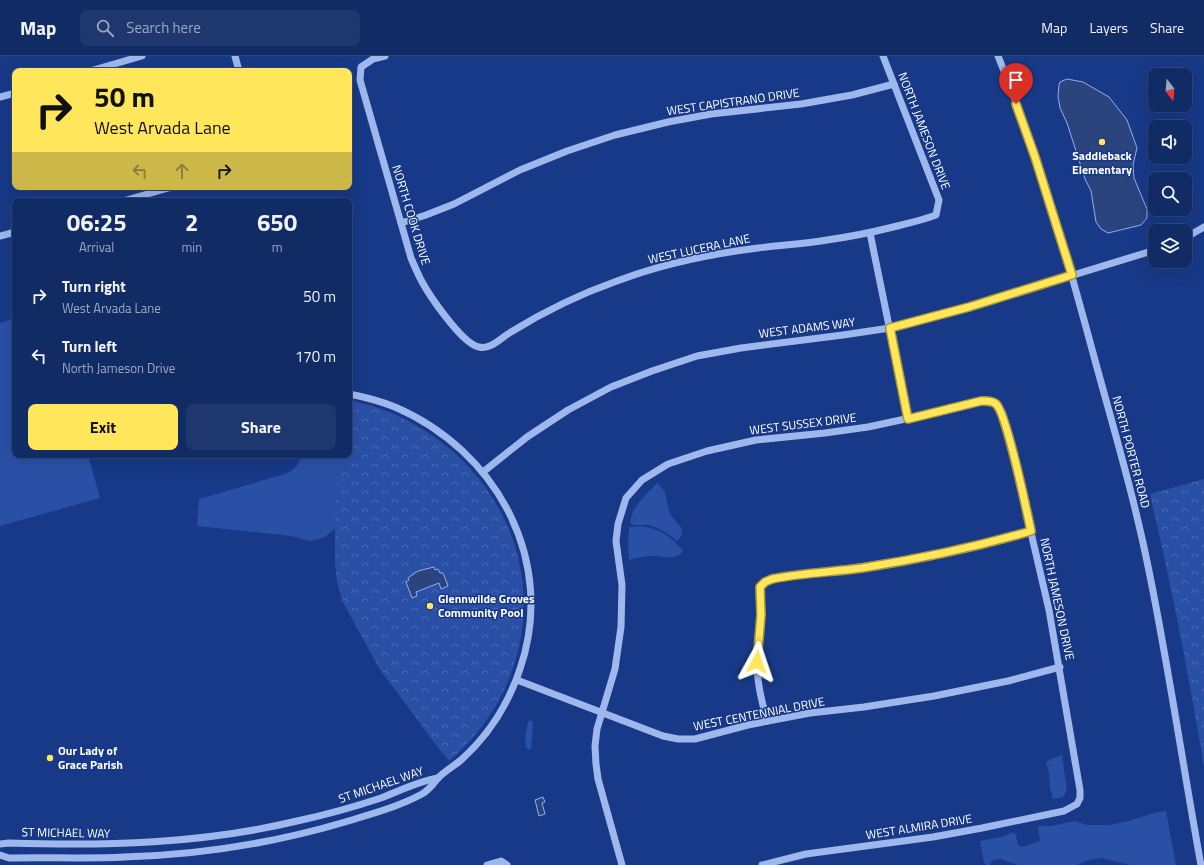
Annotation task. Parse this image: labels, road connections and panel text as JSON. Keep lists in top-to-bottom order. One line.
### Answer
{"streets":{"street":["WEST CAPISTRANO DRIVE","NORTH JAMESON DRIVE","NORTH COOK DRIVE","WEST LUCERA LANE","WEST ADAMS WAY","WEST SUSSEX DRIVE","NORTH PORTER ROAD","WEST CENTENNIAL DRIVE","ST MICHAEL WAY","WEST ALMIRA DRIVE"]},"crossings":[["WEST CAPISTRANO DRIVE","NORTH JAMESON DRIVE"],["WEST CAPISTRANO DRIVE","NORTH COOK DRIVE"],["NORTH JAMESON DRIVE","WEST LUCERA LANE"],["NORTH JAMESON DRIVE","WEST SUSSEX DRIVE"],["NORTH JAMESON DRIVE","WEST CENTENNIAL DRIVE"],["NORTH JAMESON DRIVE","WEST ALMIRA DRIVE"],["NORTH COOK DRIVE","WEST LUCERA LANE"],["WEST ADAMS WAY","NORTH PORTER ROAD"],["WEST SUSSEX DRIVE","WEST CENTENNIAL DRIVE"]],"places":["Saddleback Elementary","Glennwilde Groves Community Pool","Our Lady of Grace Parish"],"north":"bottom","page":{"header":"Map","search":"Search here","nav":["Map","Layers","Share"],"turn":["50 m","West Arvada Lane"],"eta":["06:25","Arrival","2","min","650","m"],"list":[{"name":"Turn right","note":"West Arvada Lane","value":"50 m"},{"name":"Turn left","note":"North Jameson Drive","value":"170 m"}],"buttons":["Exit","Share"]}}
